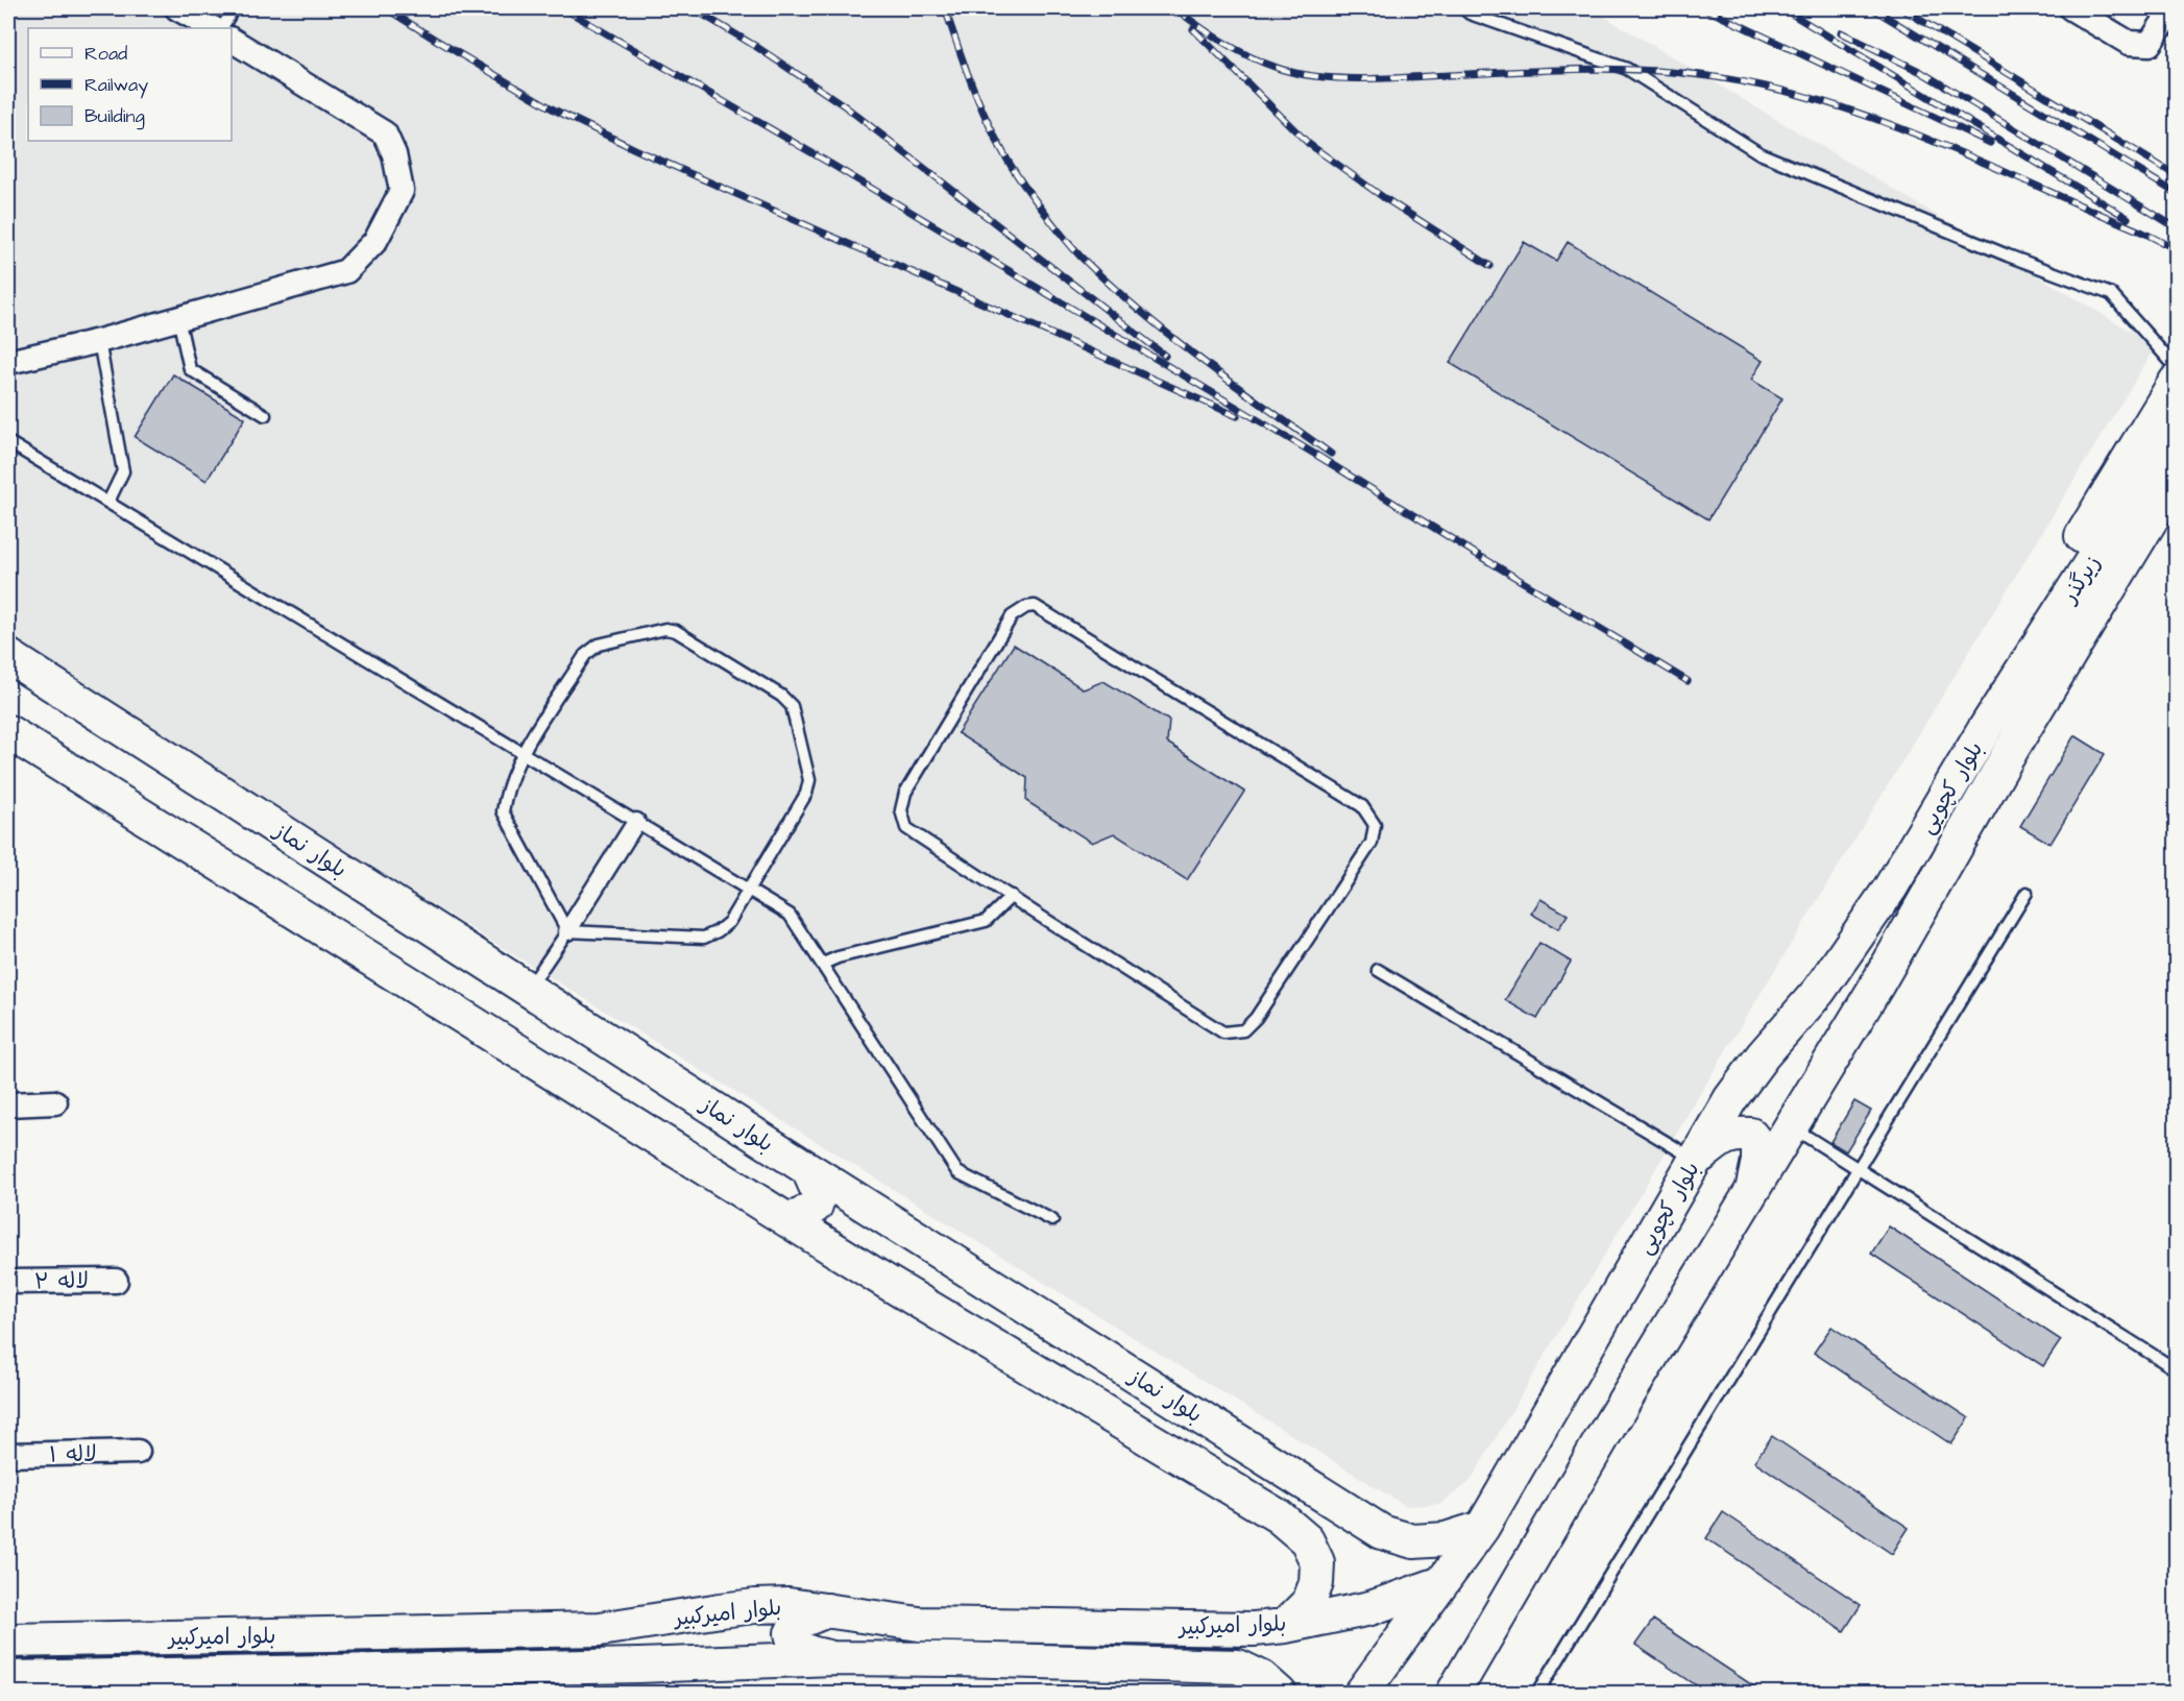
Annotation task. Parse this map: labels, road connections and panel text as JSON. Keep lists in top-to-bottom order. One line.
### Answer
{"streets":{"main road":["زیرگذر","بلوار کچویی","بلوار نماز","بلوار امیرکبیر"],"street":["لاله ۲","لاله ۱"]},"crossings":[["زیرگذر","بلوار کچویی"],["بلوار کچویی","بلوار نماز"],["بلوار کچویی","بلوار امیرکبیر"],["بلوار نماز","بلوار امیرکبیر"]],"legend":["Road","Railway","Building"]}
